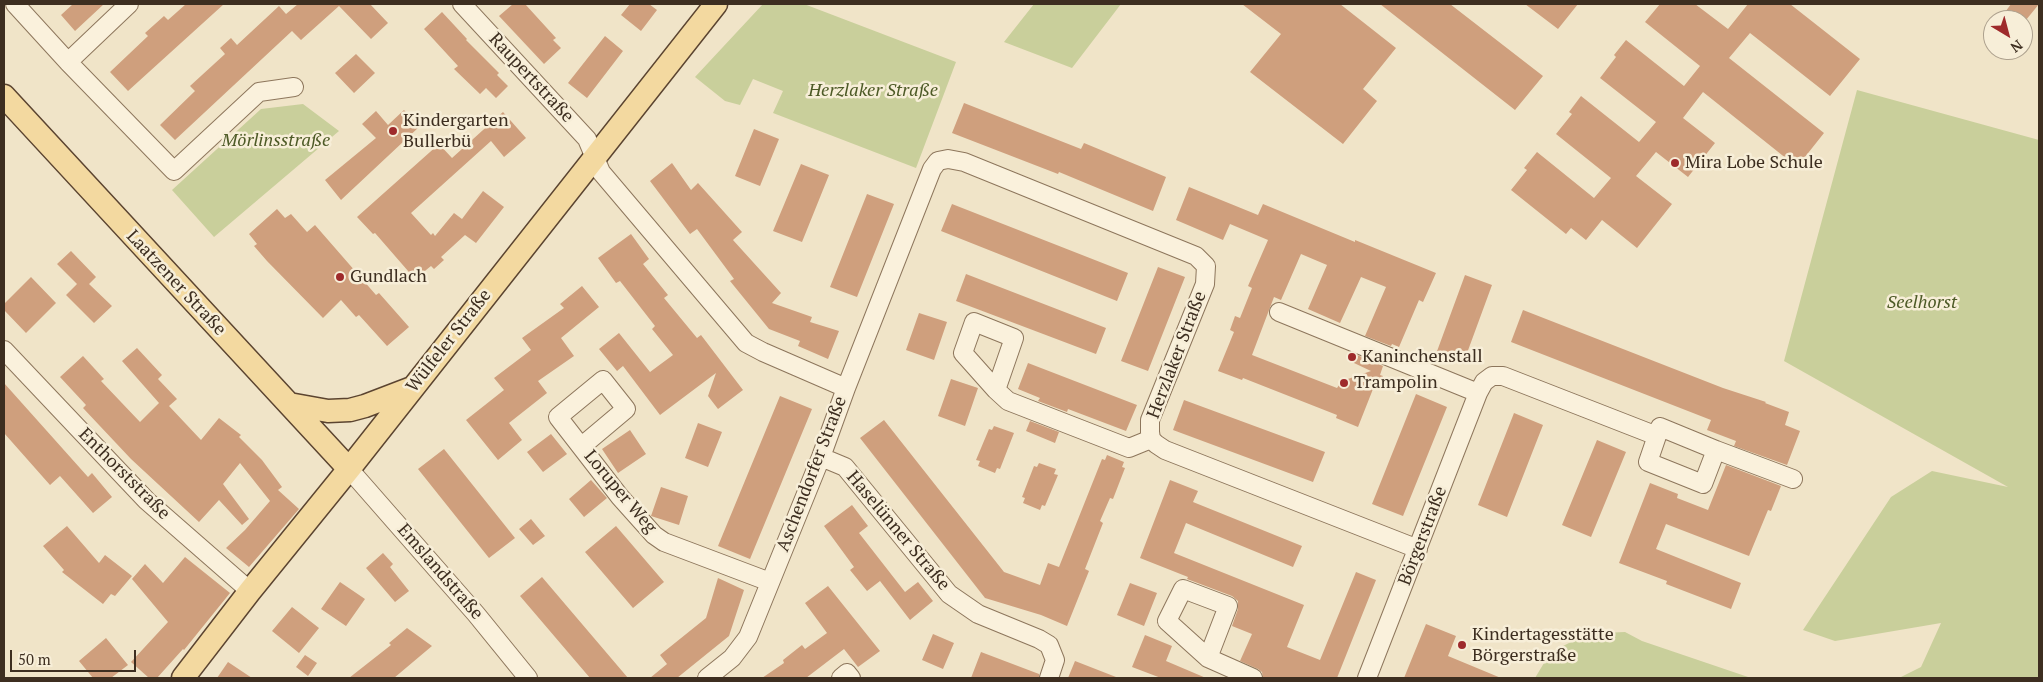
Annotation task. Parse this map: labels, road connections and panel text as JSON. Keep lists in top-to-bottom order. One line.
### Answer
{"streets":{"main road":["Laatzener Straße","Wülfeler Straße"],"street":["Raupertstraße","Herzlaker Straße","Enthorststraße","Aschendorfer Straße","Loruper Weg","Haselünner Straße","Börgerstraße","Emslandstraße"]},"crossings":[["Raupertstraße","Wülfeler Straße"],["Raupertstraße","Aschendorfer Straße"],["Laatzener Straße","Wülfeler Straße"],["Laatzener Straße","Emslandstraße"],["Wülfeler Straße","Enthorststraße"],["Wülfeler Straße","Aschendorfer Straße"],["Wülfeler Straße","Emslandstraße"],["Herzlaker Straße","Aschendorfer Straße"],["Herzlaker Straße","Börgerstraße"],["Aschendorfer Straße","Loruper Weg"],["Aschendorfer Straße","Haselünner Straße"]],"parks":["Herzlaker Straße","Mörlinsstraße","Seelhorst"],"places":["Kindergarten Bullerbü","Mira Lobe Schule","Gundlach","Kaninchenstall","Trampolin","Kindertagesstätte Börgerstraße"],"scale_bar":"50 m","north":"bottom right"}
